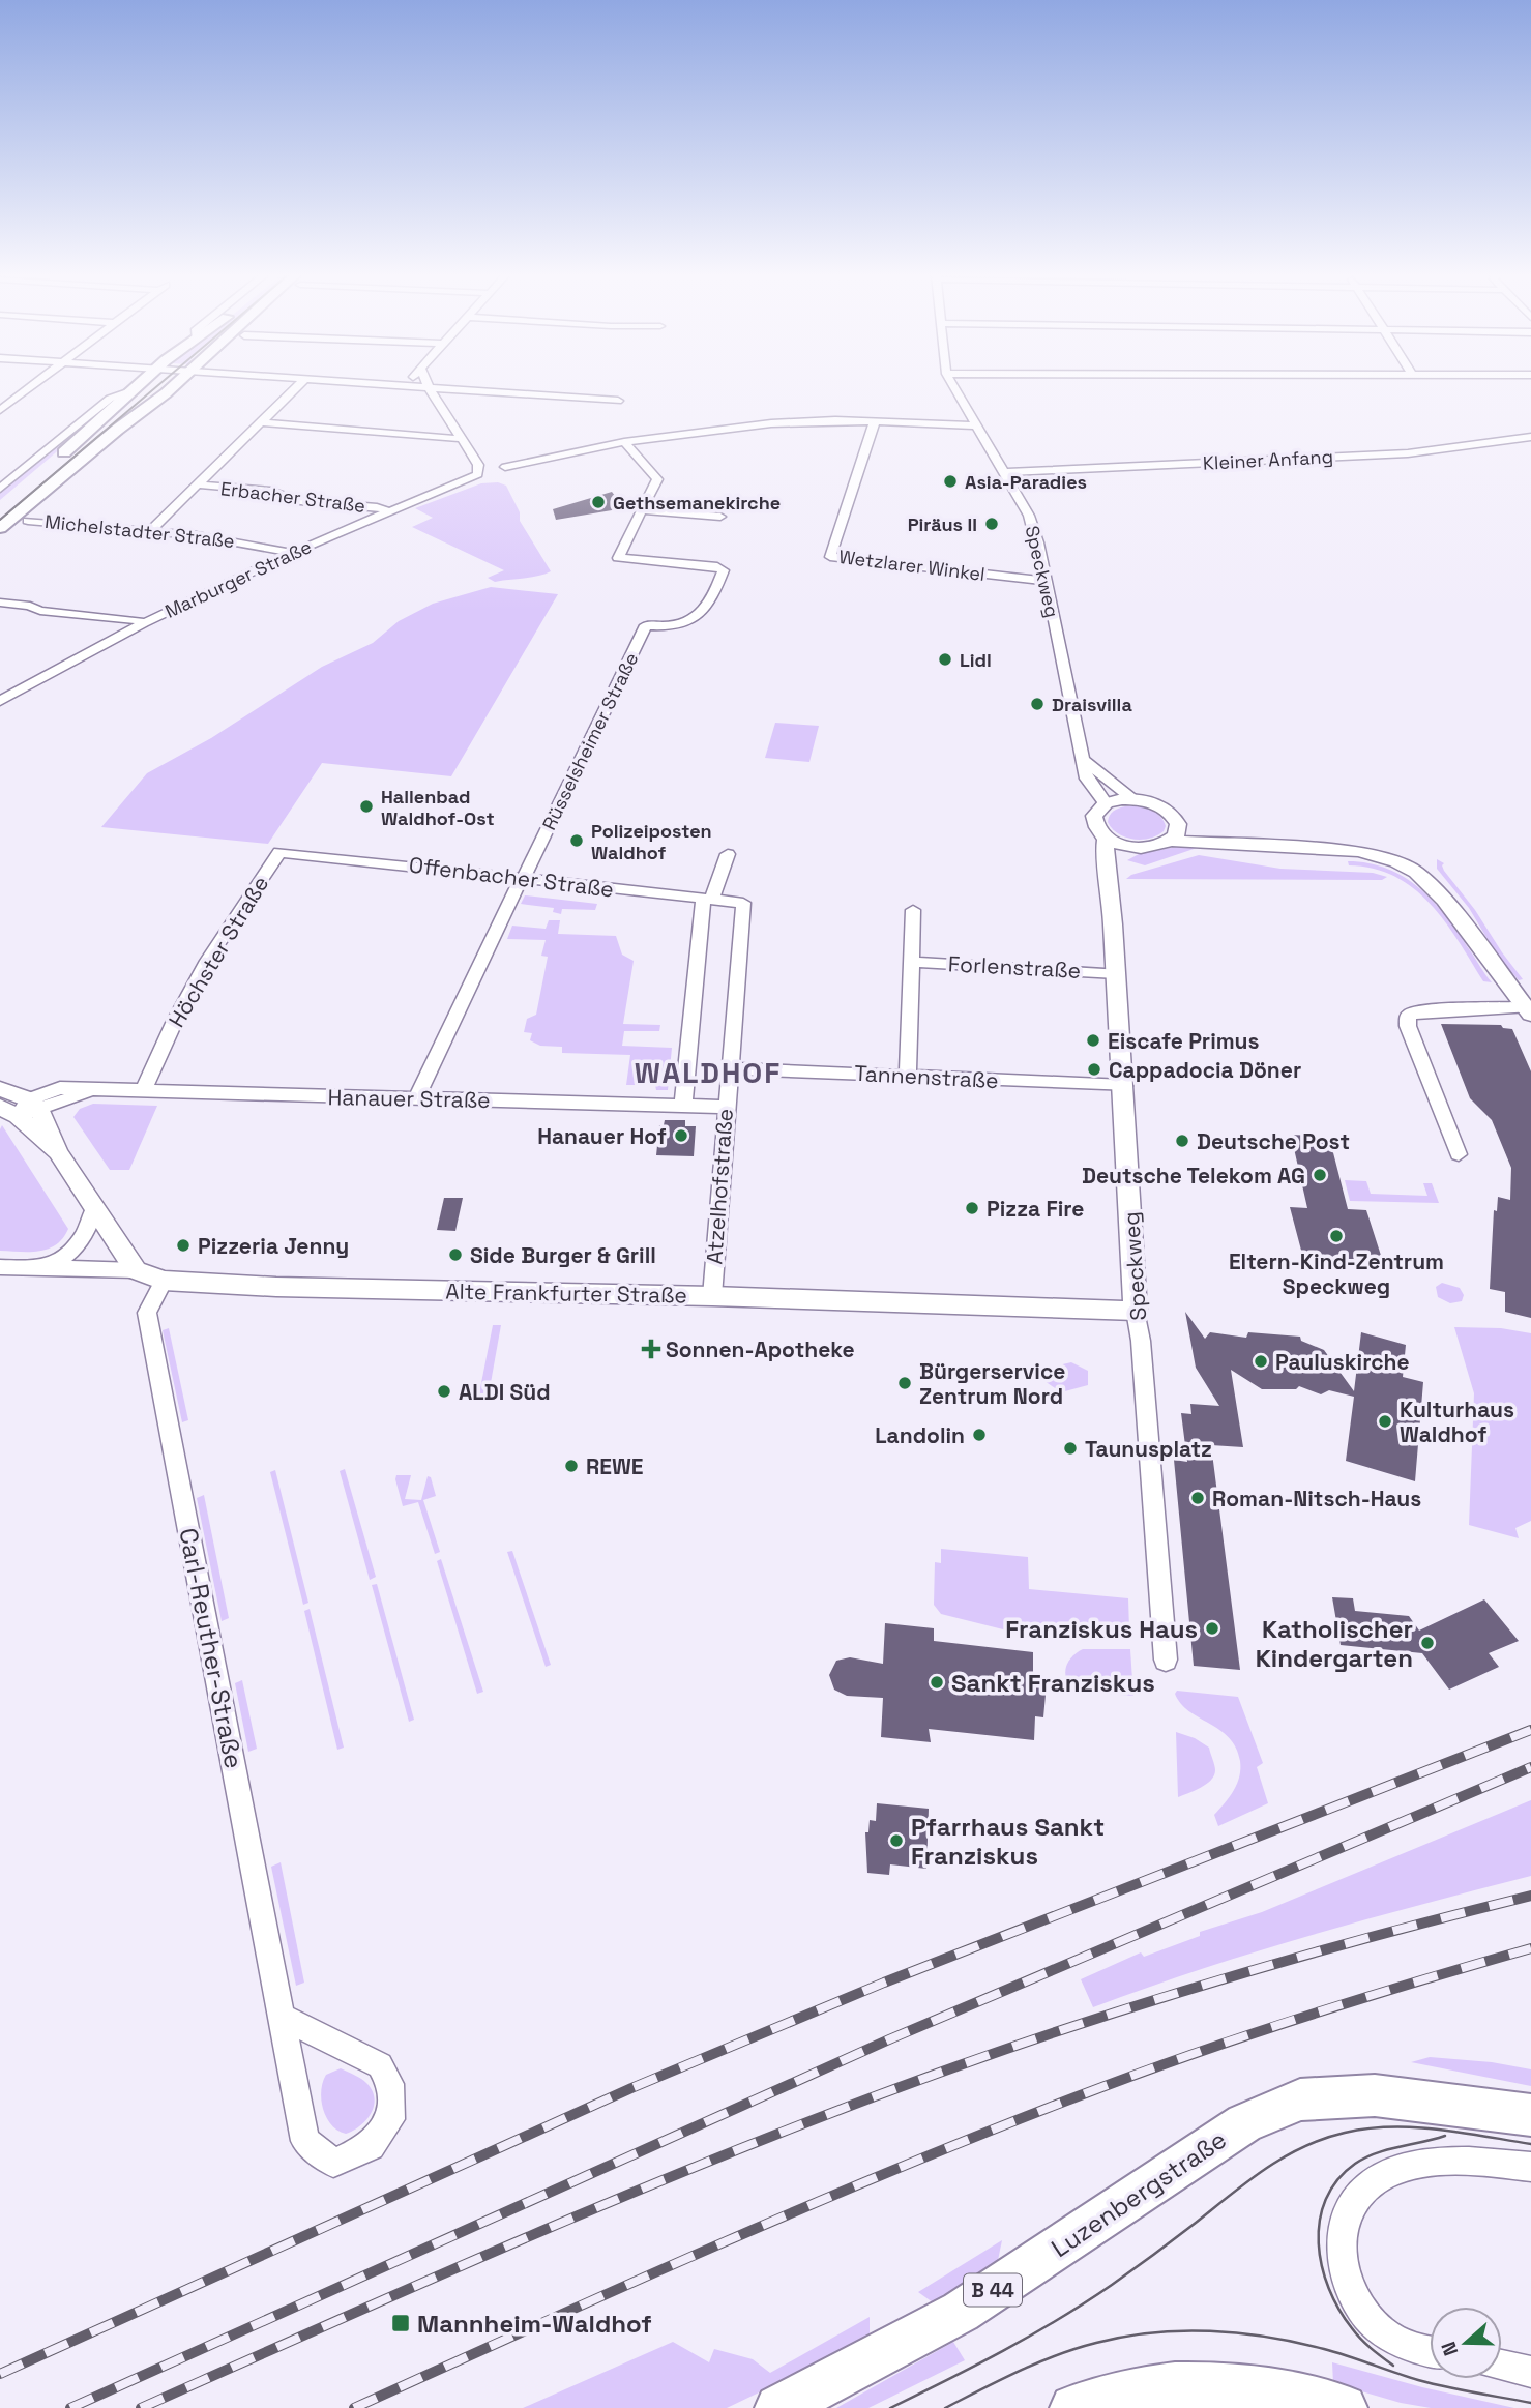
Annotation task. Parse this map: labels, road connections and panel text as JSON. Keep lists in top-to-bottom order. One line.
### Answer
{"streets":{"main road":["Luzenbergstraße","B 44"],"street":["Kleiner Anfang","Erbacher Straße","Michelstadter Straße","Wetzlarer Winkel","Speckweg","Marburger Straße","Rüsselsheimer Straße","Offenbacher Straße","Höchster Straße","Forlenstraße","Tannenstraße","Hanauer Straße","Atzelhofstraße","Alte Frankfurter Straße","Carl-Reuther-Straße"]},"crossings":[["Kleiner Anfang","Speckweg"],["Erbacher Straße","Marburger Straße"],["Michelstadter Straße","Marburger Straße"],["Wetzlarer Winkel","Speckweg"],["Speckweg","Forlenstraße"],["Speckweg","Tannenstraße"],["Speckweg","Alte Frankfurter Straße"],["Rüsselsheimer Straße","Offenbacher Straße"],["Rüsselsheimer Straße","Hanauer Straße"],["Offenbacher Straße","Höchster Straße"],["Offenbacher Straße","Atzelhofstraße"],["Höchster Straße","Hanauer Straße"],["Tannenstraße","Atzelhofstraße"],["Hanauer Straße","Atzelhofstraße"],["Atzelhofstraße","Alte Frankfurter Straße"],["Alte Frankfurter Straße","Carl-Reuther-Straße"]],"districts":["WALDHOF"],"places":{"other":["Asia-Paradies","Gethsemanekirche","Piräus II","Lidl","Draisvilla","Hallenbad Waldhof-Ost","Polizeiposten Waldhof","Eiscafe Primus","Cappadocia Döner","Hanauer Hof","Deutsche Post","Deutsche Telekom AG","Pizza Fire","Eltern-Kind-Zentrum Speckweg","Pizzeria Jenny","Side Burger & Grill","Pauluskirche","Bürgerservice Zentrum Nord","ALDI Süd","Kulturhaus Waldhof","Landolin","Taunusplatz","REWE","Roman-Nitsch-Haus","Franziskus Haus","Katholischer Kindergarten","Sankt Franziskus","Pfarrhaus Sankt Franziskus"],"health":["Sonnen-Apotheke"],"transit":["Mannheim-Waldhof"]},"north":"left"}
